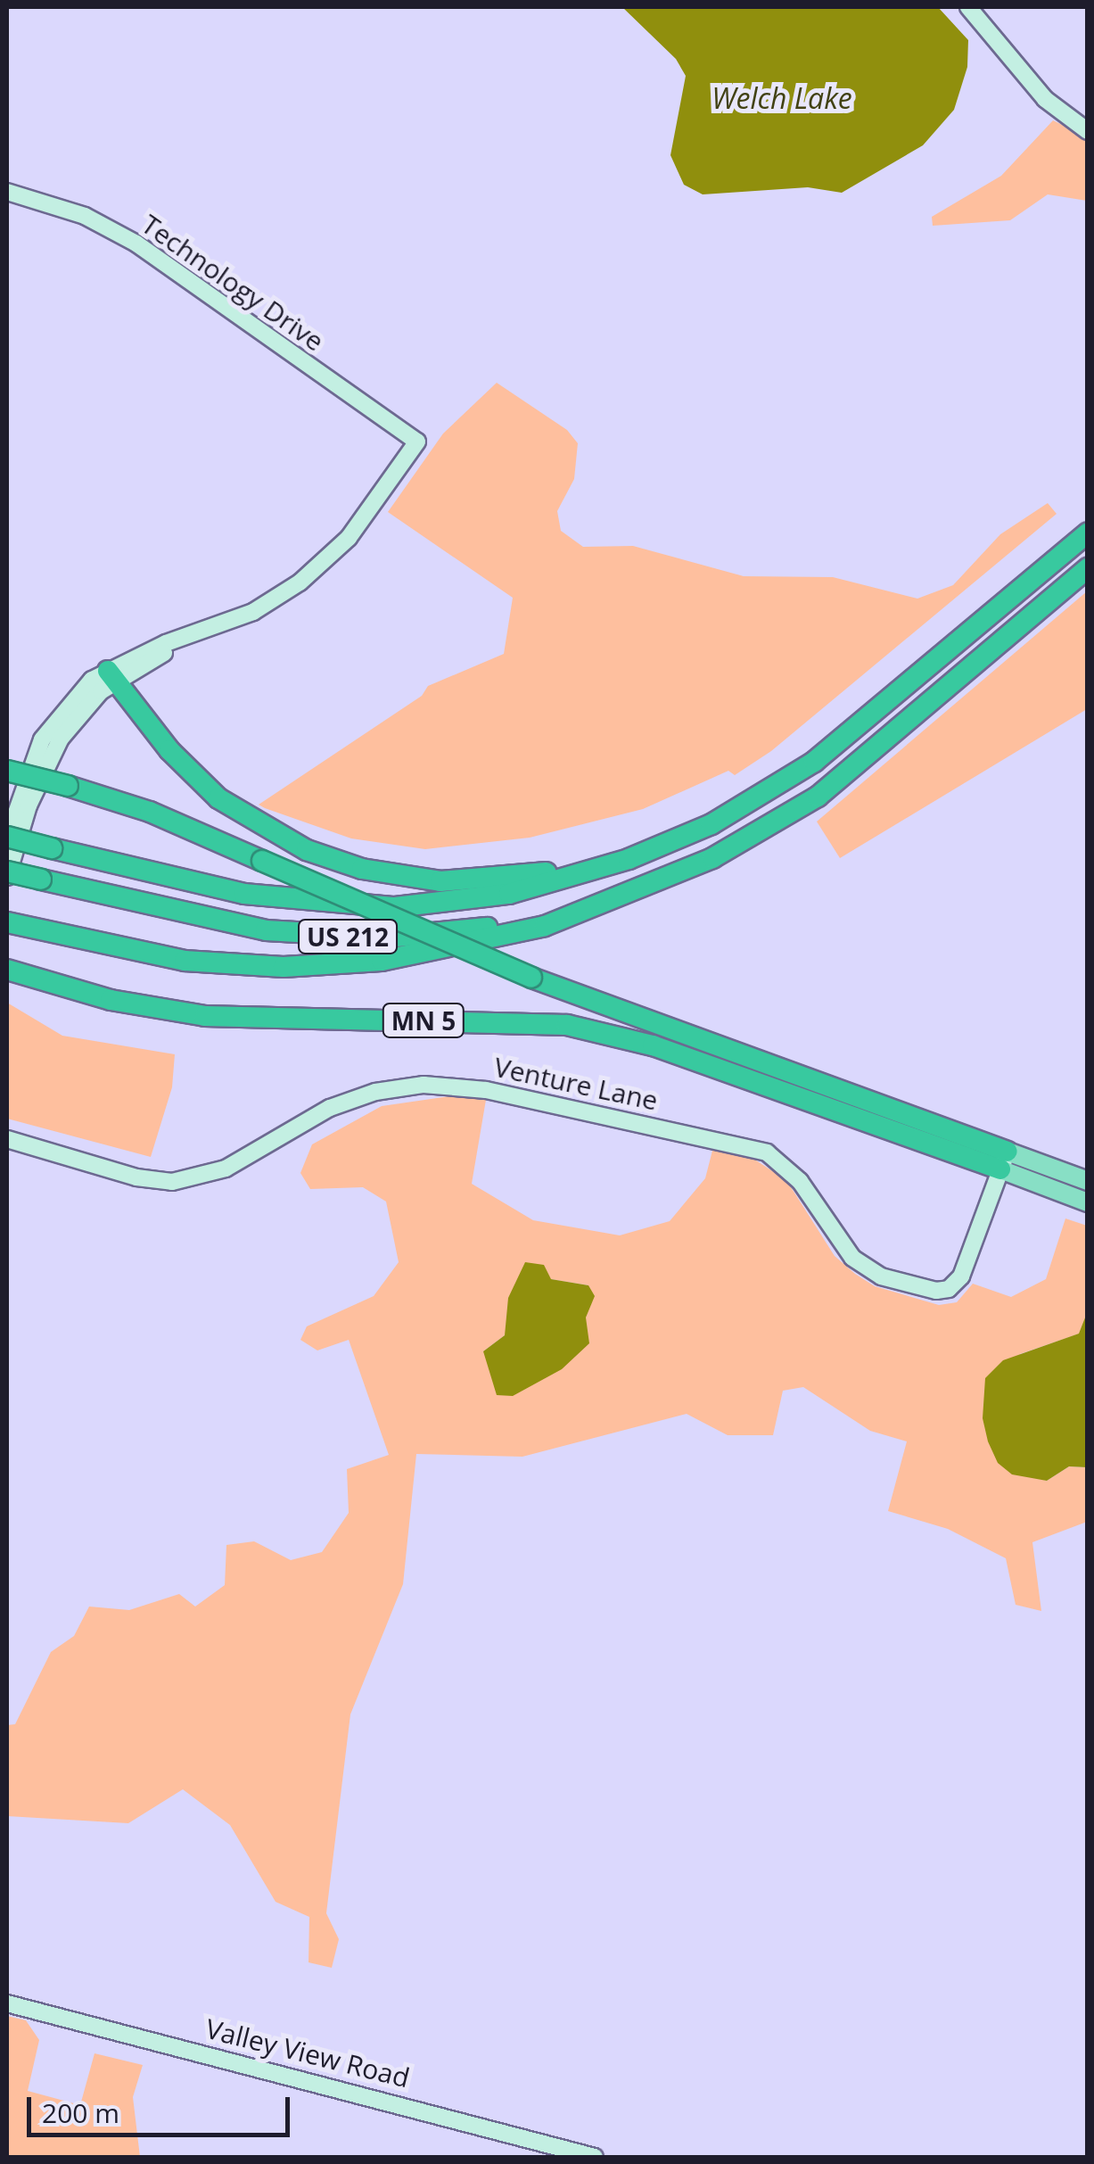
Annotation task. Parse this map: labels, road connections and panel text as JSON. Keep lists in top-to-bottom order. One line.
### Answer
{"streets":{"highway":["US 212","MN 5"],"street":["Technology Drive","Venture Lane","Valley View Road"]},"crossings":[["MN 5","Venture Lane"]],"water":["Welch Lake"],"scale_bar":"200 m"}
